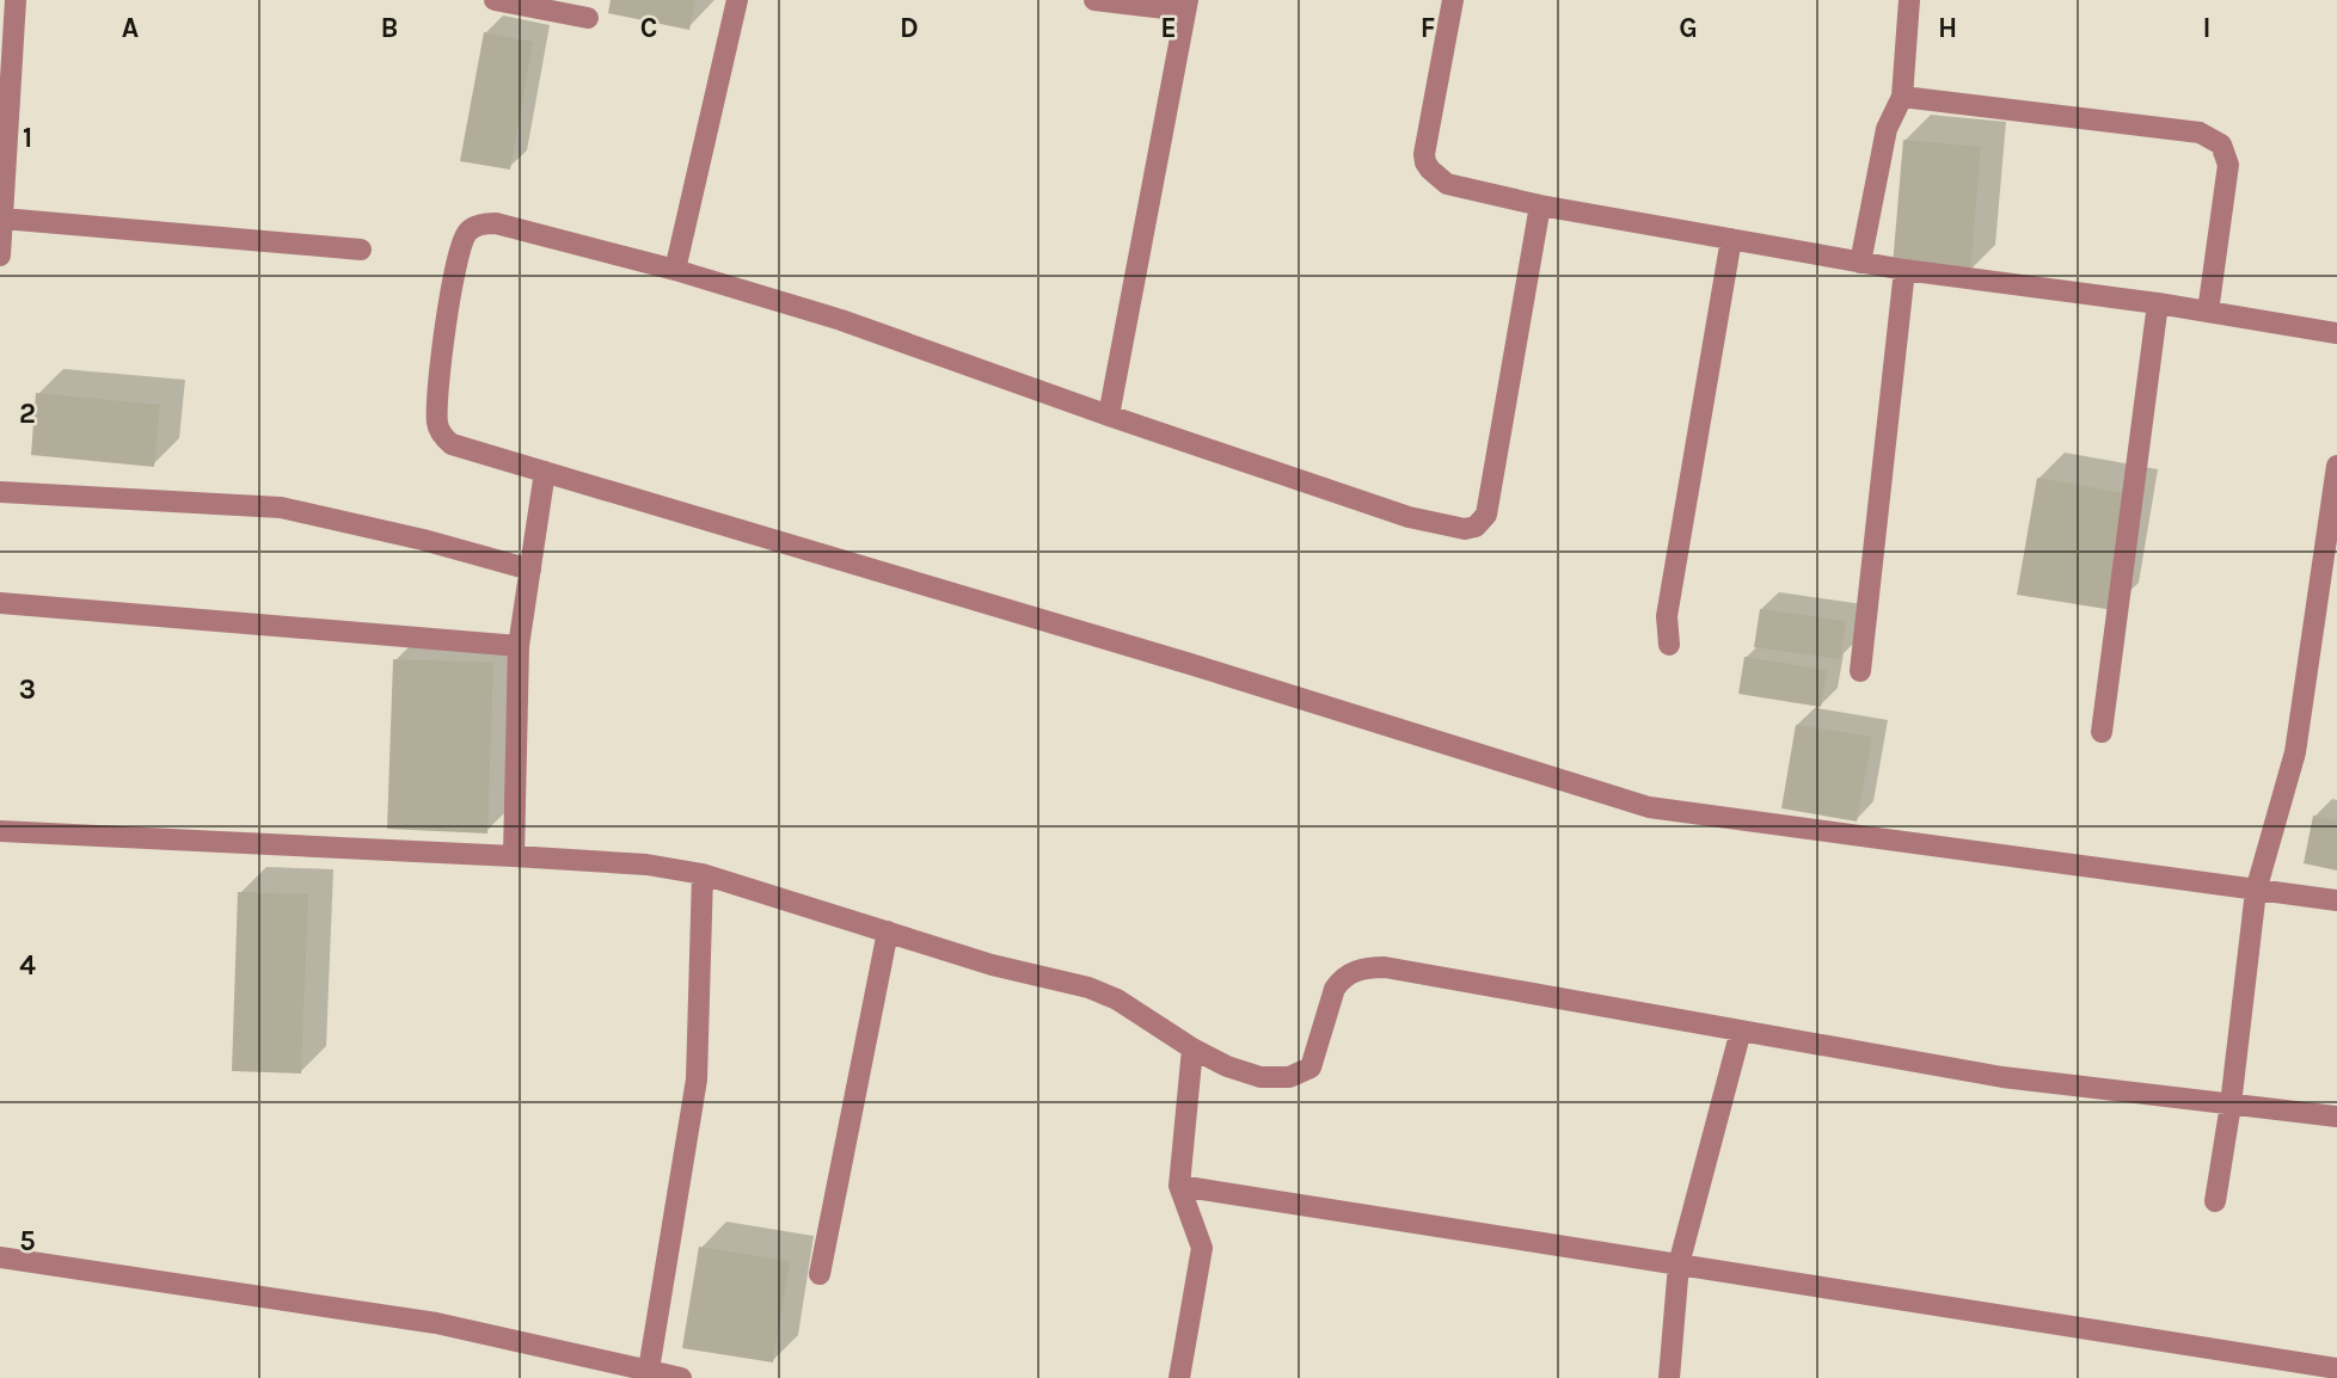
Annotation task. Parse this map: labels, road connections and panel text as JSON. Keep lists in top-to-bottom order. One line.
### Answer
{"grid":{"columns":["A","B","C","D","E","F","G","H","I"],"rows":["1","2","3","4","5"]}}
